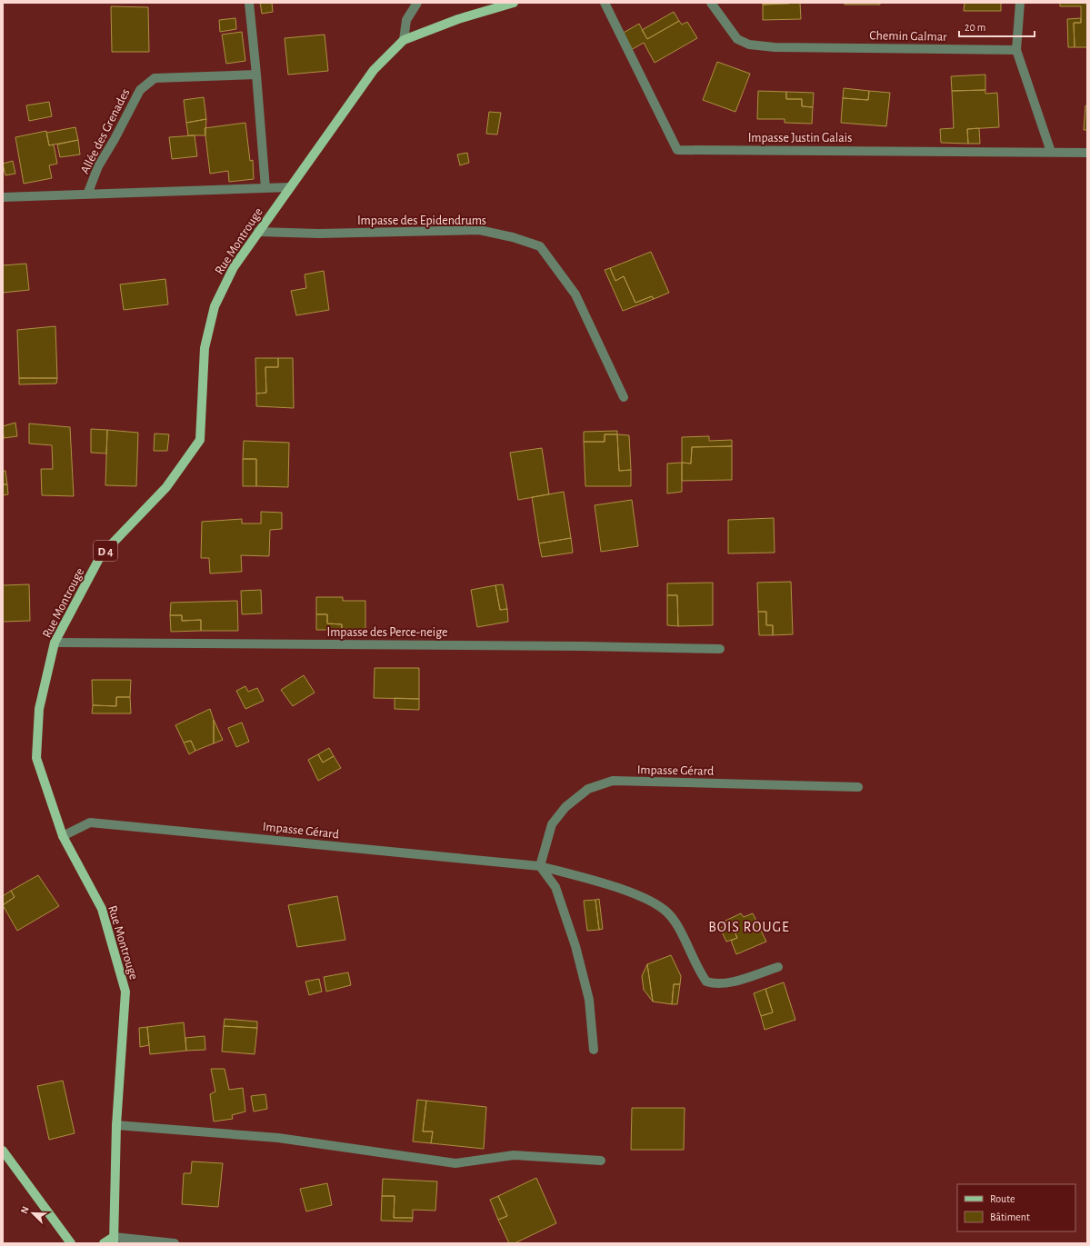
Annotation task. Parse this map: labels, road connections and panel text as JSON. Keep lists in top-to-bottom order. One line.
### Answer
{"streets":{"main road":["Rue Montrouge","D 4"],"street":["Chemin Galmar","Allée des Grenades","Impasse Justin Galais","Impasse des Epidendrums","Impasse des Perce-neige","Impasse Gérard"]},"crossings":[["Allée des Grenades","Rue Montrouge"],["Impasse des Epidendrums","Rue Montrouge"],["Rue Montrouge","Impasse des Perce-neige"],["Rue Montrouge","Impasse Gérard"]],"districts":["BOIS ROUGE"],"legend":["Route","Bâtiment"],"scale_bar":"20 m","north":"top left"}
